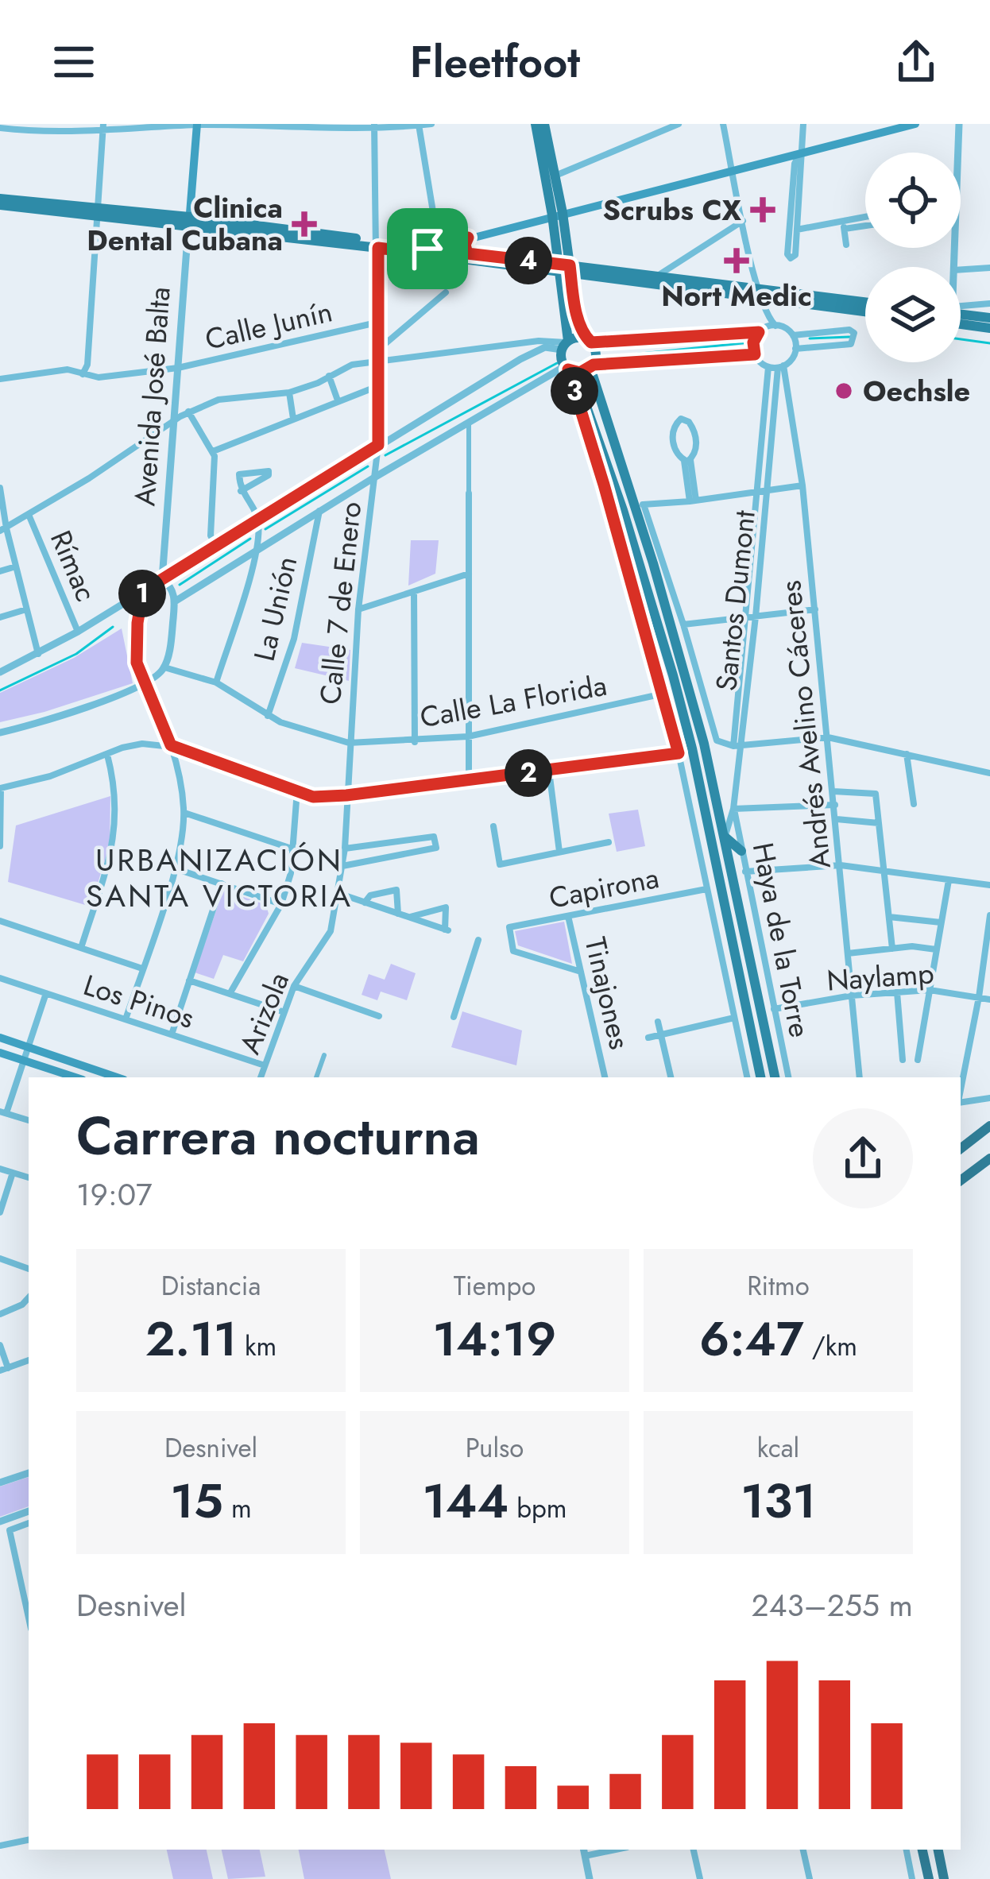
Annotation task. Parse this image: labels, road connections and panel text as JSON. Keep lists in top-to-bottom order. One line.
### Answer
{"streets":{"main road":["Avenida José Balta"],"street":["Calle Junín","Rímac","Santos Dumont","Calle 7 de Enero","La Unión","Calle La Florida","Andrés Avelino Cáceres","Capirona","Haya de la Torre","Naylamp","Tinajones","Los Pinos","Arizola"]},"crossings":[["Calle Junín","Avenida José Balta"],["Calle Junín","Calle 7 de Enero"],["Santos Dumont","Andrés Avelino Cáceres"],["Santos Dumont","Haya de la Torre"],["Calle 7 de Enero","Calle La Florida"],["Calle 7 de Enero","Arizola"],["La Unión","Calle La Florida"],["Calle La Florida","Arizola"],["Andrés Avelino Cáceres","Naylamp"],["Capirona","Tinajones"],["Haya de la Torre","Naylamp"],["Los Pinos","Arizola"]],"districts":["URBANIZACIÓN SANTA VICTORIA"],"places":{"health":["Scrubs CX","Clinica Dental Cubana","Nort Medic"],"other":["Oechsle"]},"page":{"header":"Fleetfoot","pins":["4","3","1","2"],"heading":["Carrera nocturna","19:07"],"stats":[["Distancia","2.11 km"],["Tiempo","14:19"],["Ritmo","6:47 /km"],["Desnivel","15 m"],["Pulso","144 bpm"],["kcal","131"]],"chart":["Desnivel","243–255 m"]}}
